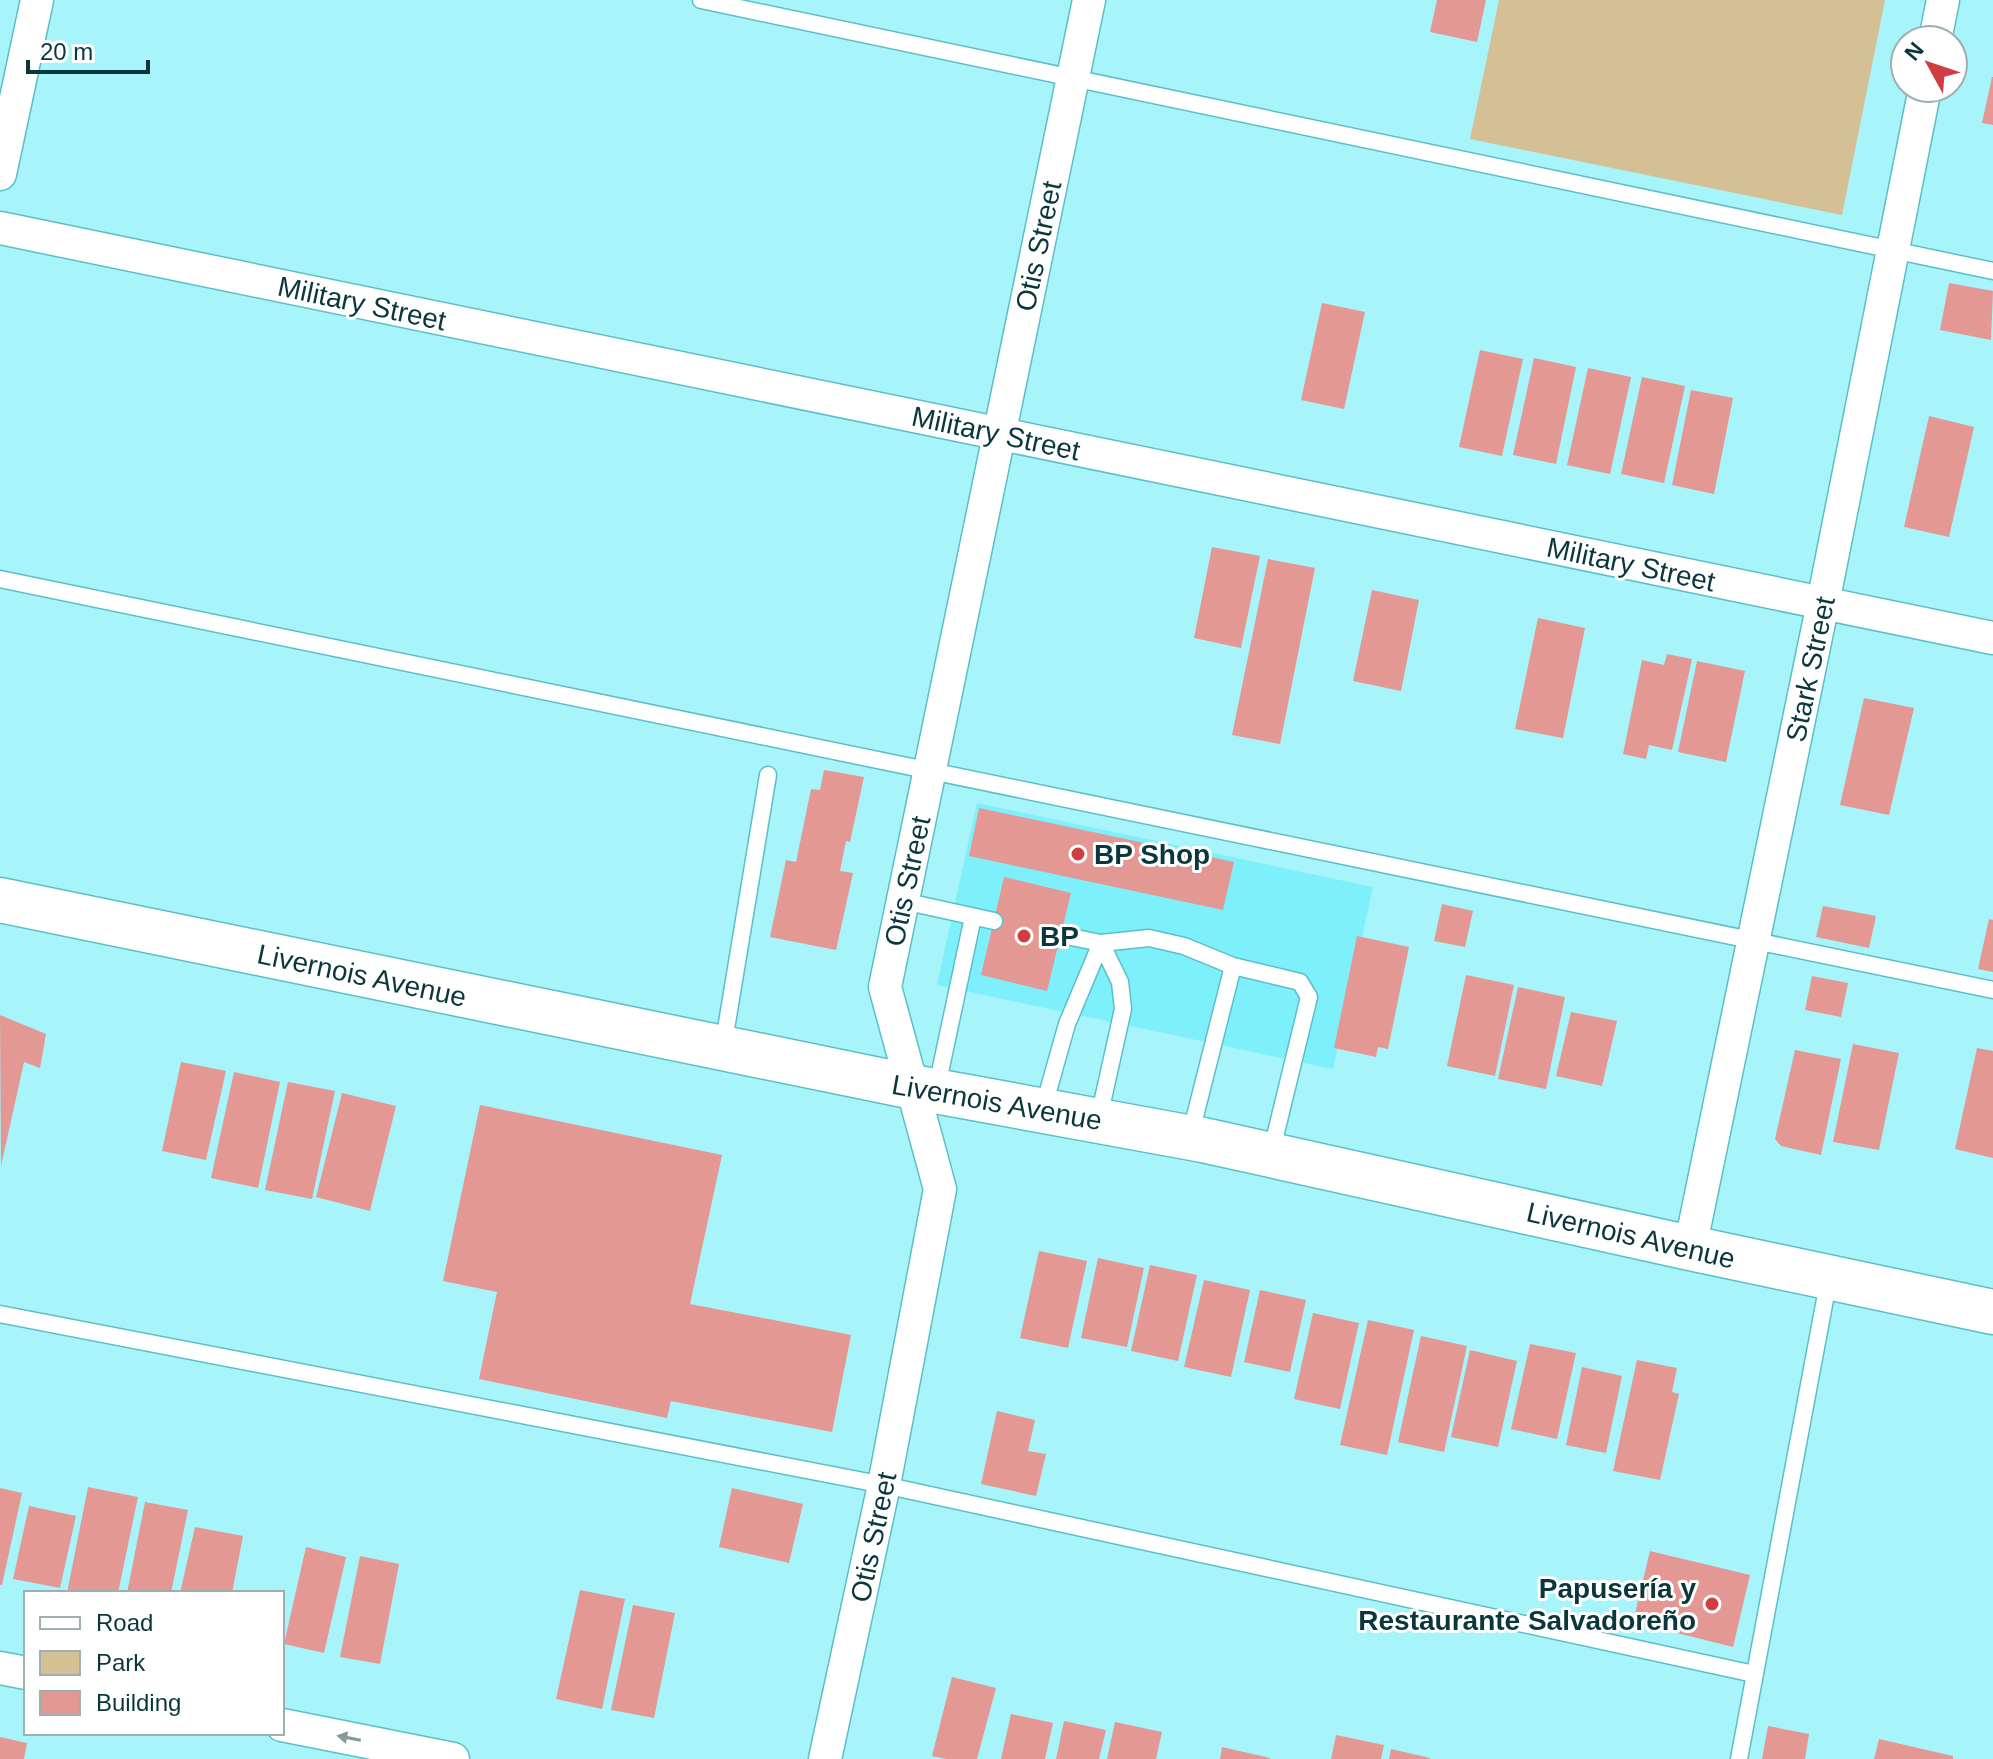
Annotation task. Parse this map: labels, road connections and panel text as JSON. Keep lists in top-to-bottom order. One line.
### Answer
{"streets":{"main road":["Livernois Avenue"],"street":["Otis Street","Military Street","Stark Street"]},"crossings":[["Otis Street","Military Street"],["Otis Street","Livernois Avenue"],["Military Street","Stark Street"],["Stark Street","Livernois Avenue"]],"places":["BP Shop","BP","Papusería y Restaurante Salvadoreño"],"legend":["Road","Park","Building"],"scale_bar":"20 m","north":"top left"}
